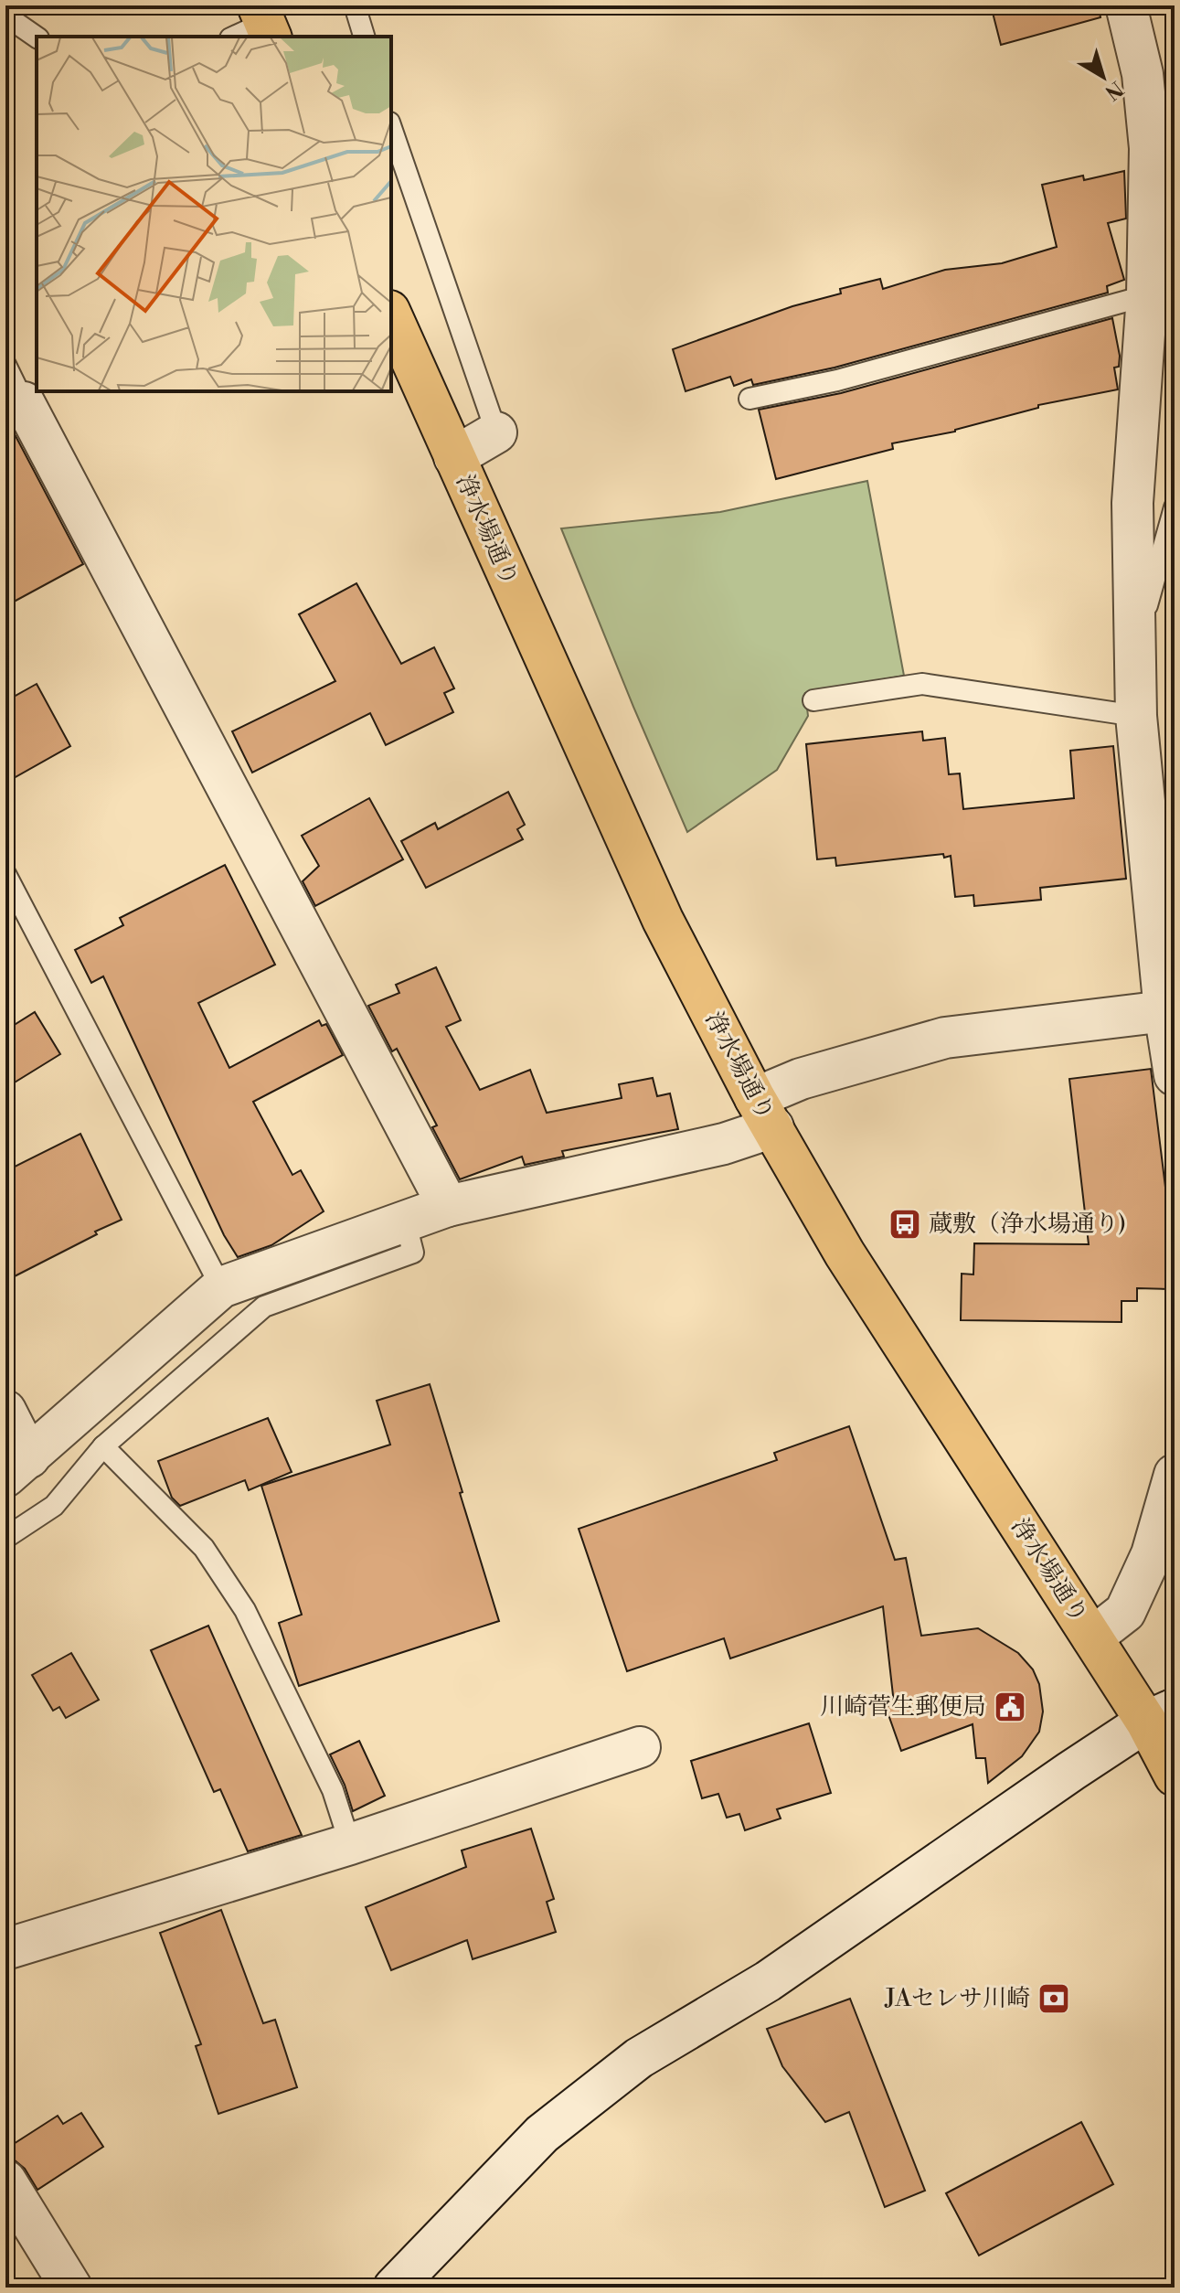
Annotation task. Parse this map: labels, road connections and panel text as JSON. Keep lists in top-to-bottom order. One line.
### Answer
{"streets":{"main road":["浄水場通り"]},"places":{"bus stop":["蔵敷（浄水場通り)"],"public building":["川崎菅生郵便局"],"bank":["JAセレサ川崎"]},"north":"bottom right"}
